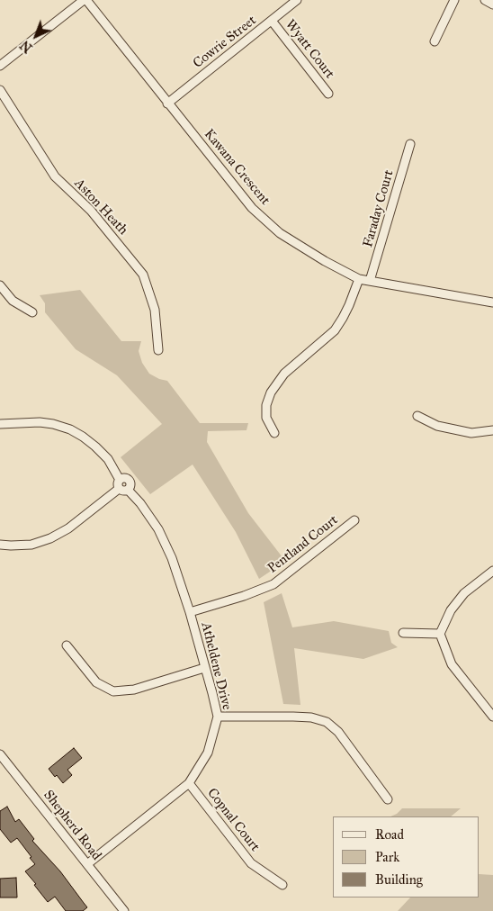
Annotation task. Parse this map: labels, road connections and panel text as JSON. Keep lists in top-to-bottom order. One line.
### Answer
{"streets":{"street":["Cowrie Street","Wyatt Court","Kawana Crescent","Aston Heath","Faraday Court","Pentland Court","Atheldene Drive","Copnal Court","Shepherd Road"]},"crossings":[["Cowrie Street","Wyatt Court"],["Cowrie Street","Kawana Crescent"],["Kawana Crescent","Faraday Court"],["Pentland Court","Atheldene Drive"],["Atheldene Drive","Copnal Court"],["Atheldene Drive","Shepherd Road"]],"legend":["Road","Park","Building"],"north":"bottom left"}
